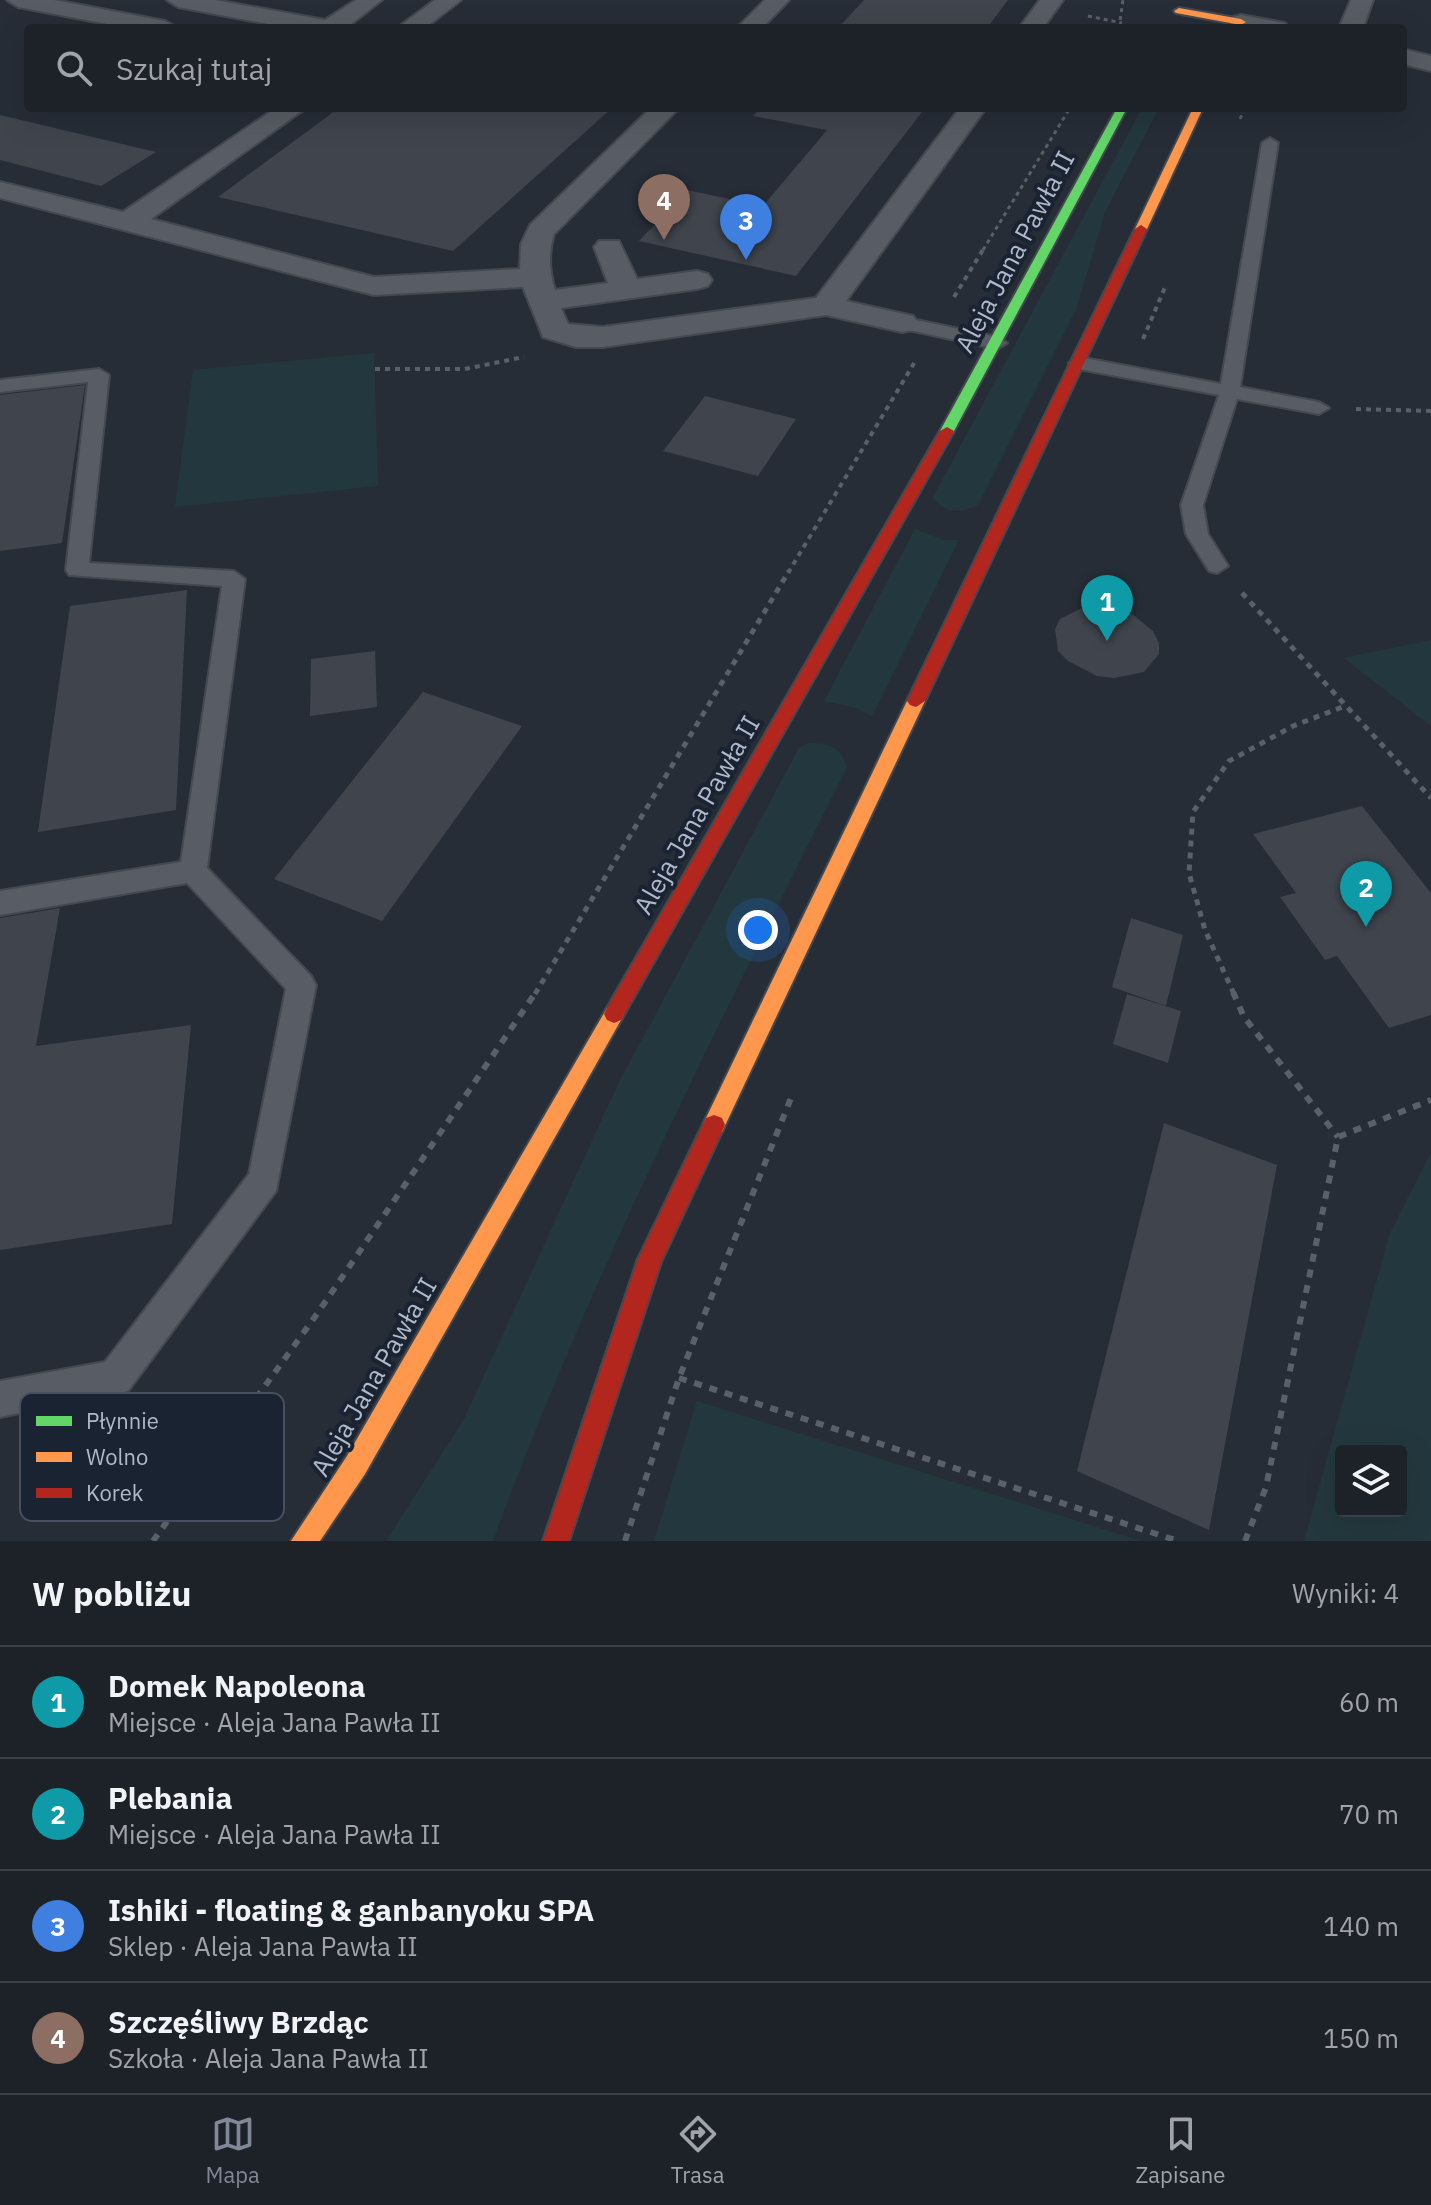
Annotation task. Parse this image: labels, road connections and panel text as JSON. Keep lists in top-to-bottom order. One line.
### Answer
{"streets":{"main road":["Aleja Jana Pawła II"]},"legend":["Płynnie","Wolno","Korek"],"page":{"search":"Szukaj tutaj","pins":["4","3","1","2"],"heading":["W pobliżu","Wyniki: 4"],"list":[{"mark":"1","name":"Domek Napoleona","note":"Miejsce · Aleja Jana Pawła II","value":"60 m"},{"mark":"2","name":"Plebania","note":"Miejsce · Aleja Jana Pawła II","value":"70 m"},{"mark":"3","name":"Ishiki - floating & ganbanyoku SPA","note":"Sklep · Aleja Jana Pawła II","value":"140 m"},{"mark":"4","name":"Szczęśliwy Brzdąc","note":"Szkoła · Aleja Jana Pawła II","value":"150 m"}],"nav":["Mapa","Trasa","Zapisane"]}}
